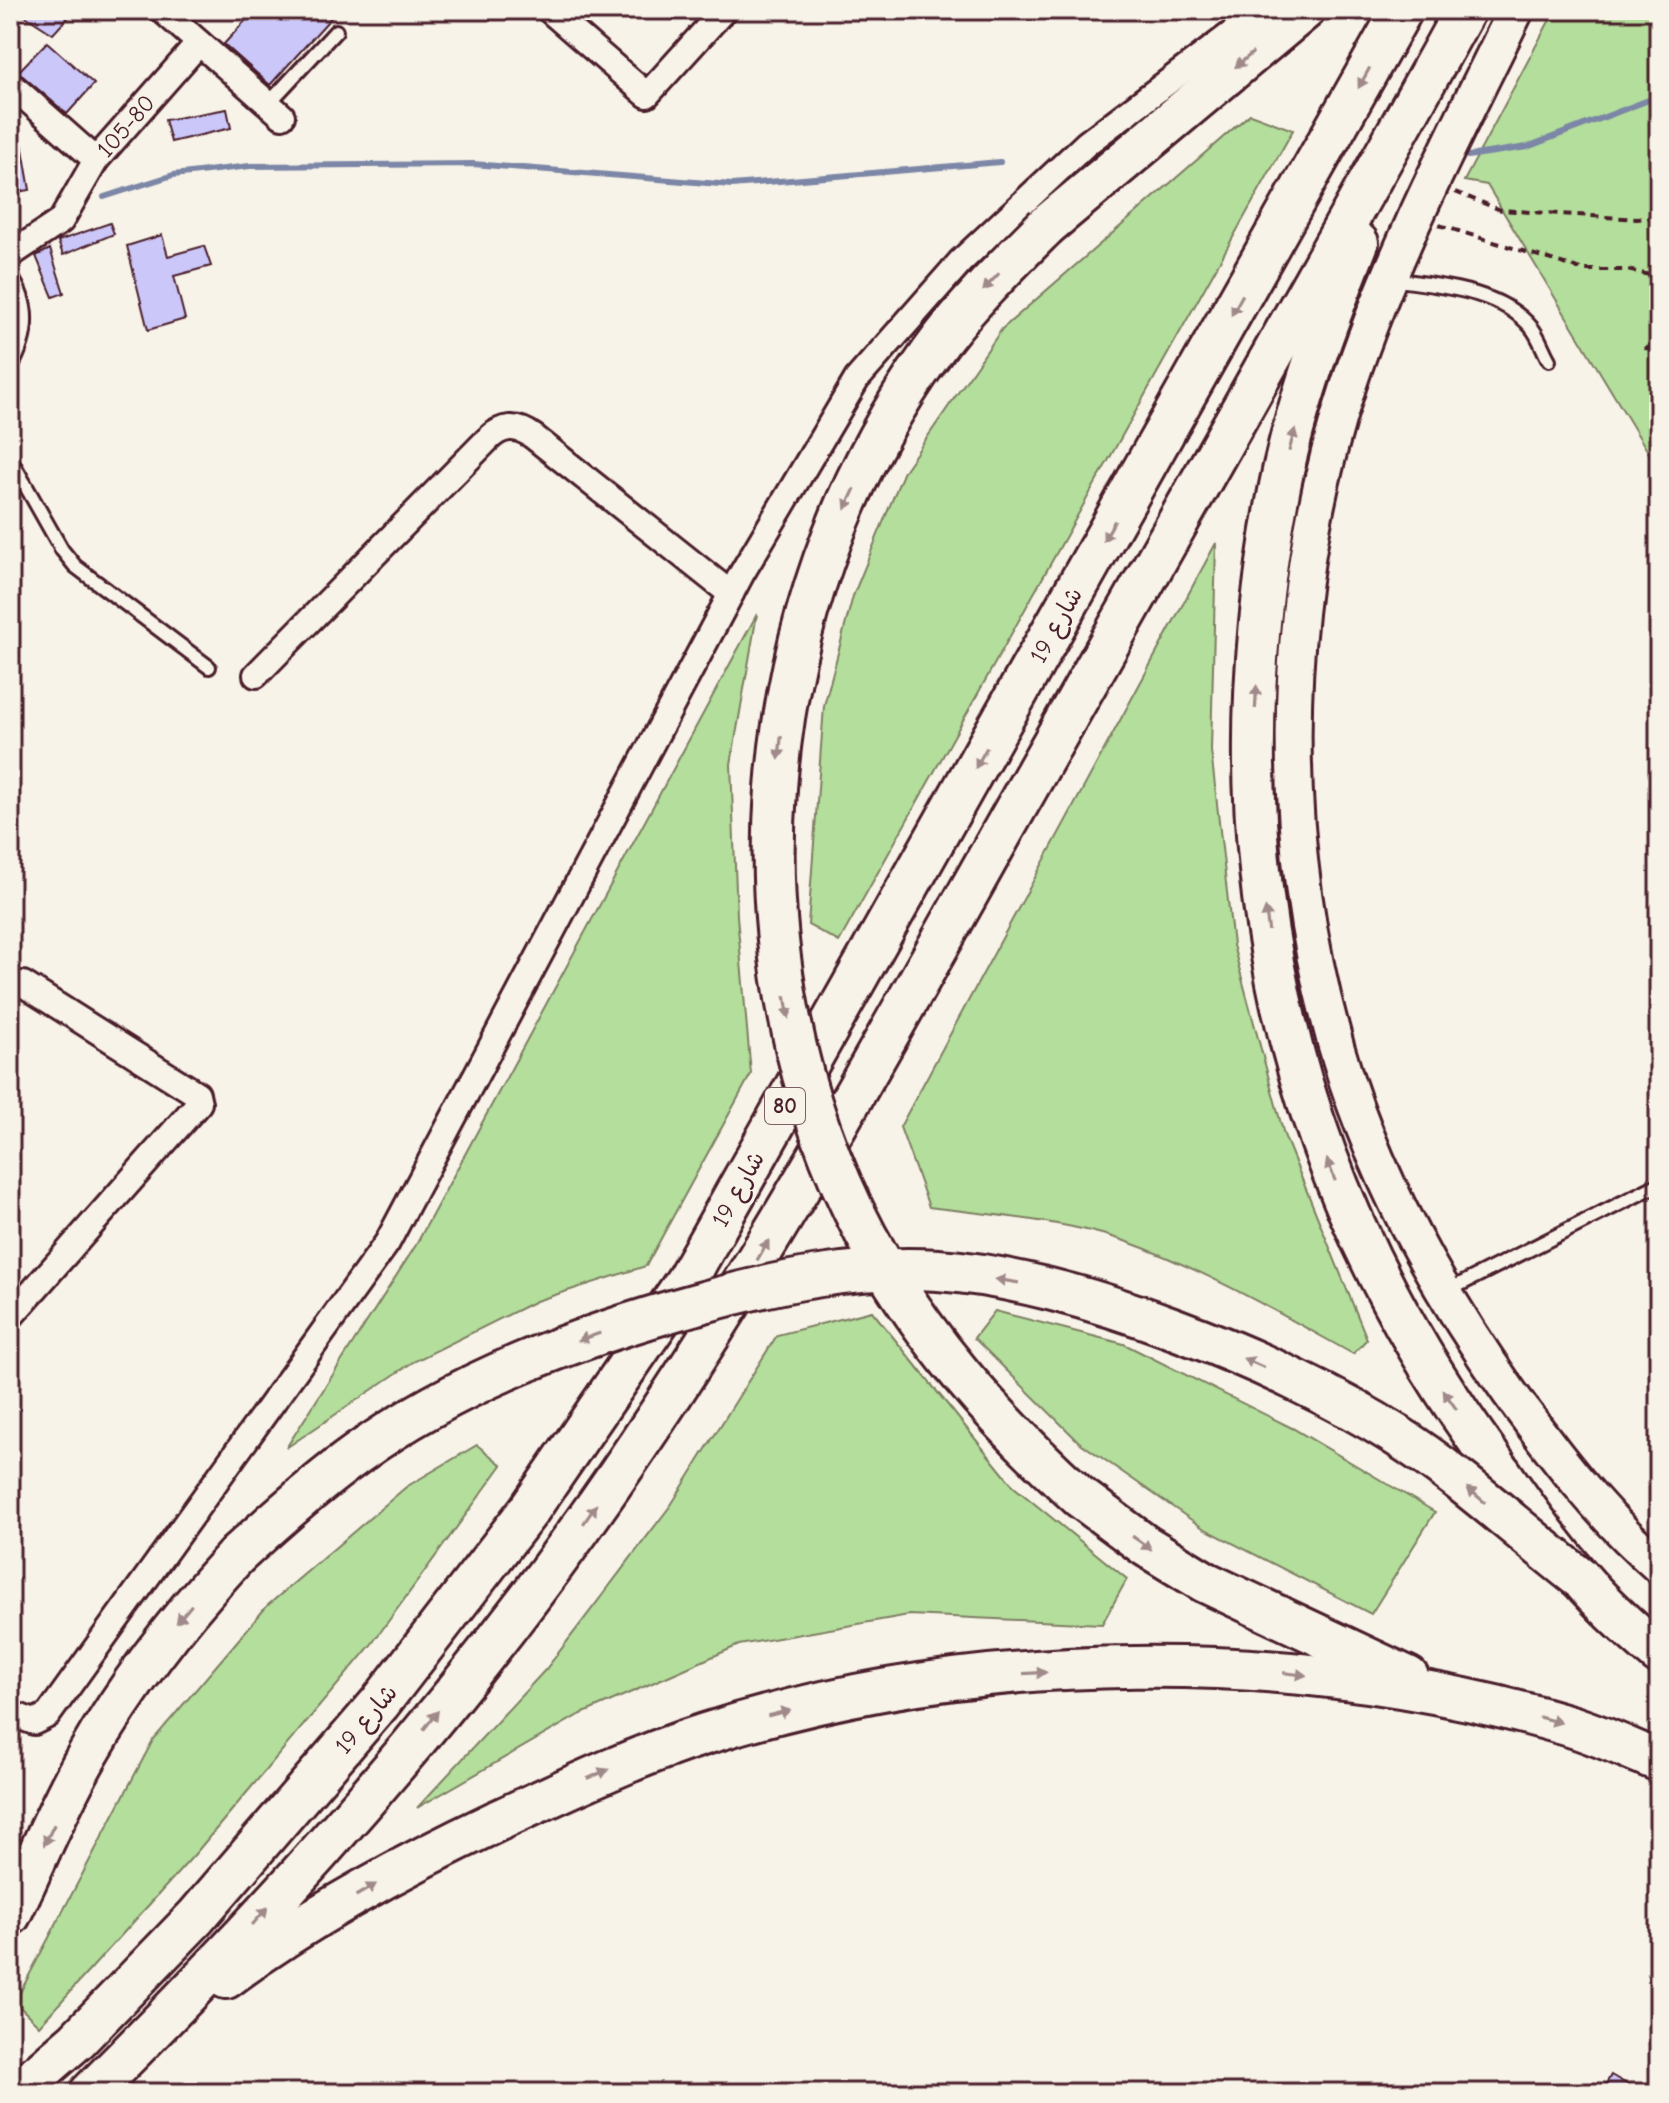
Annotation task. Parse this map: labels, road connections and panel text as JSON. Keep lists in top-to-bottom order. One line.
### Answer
{"streets":{"highway":["شارع 19","80"],"street":["105-80"]}}
